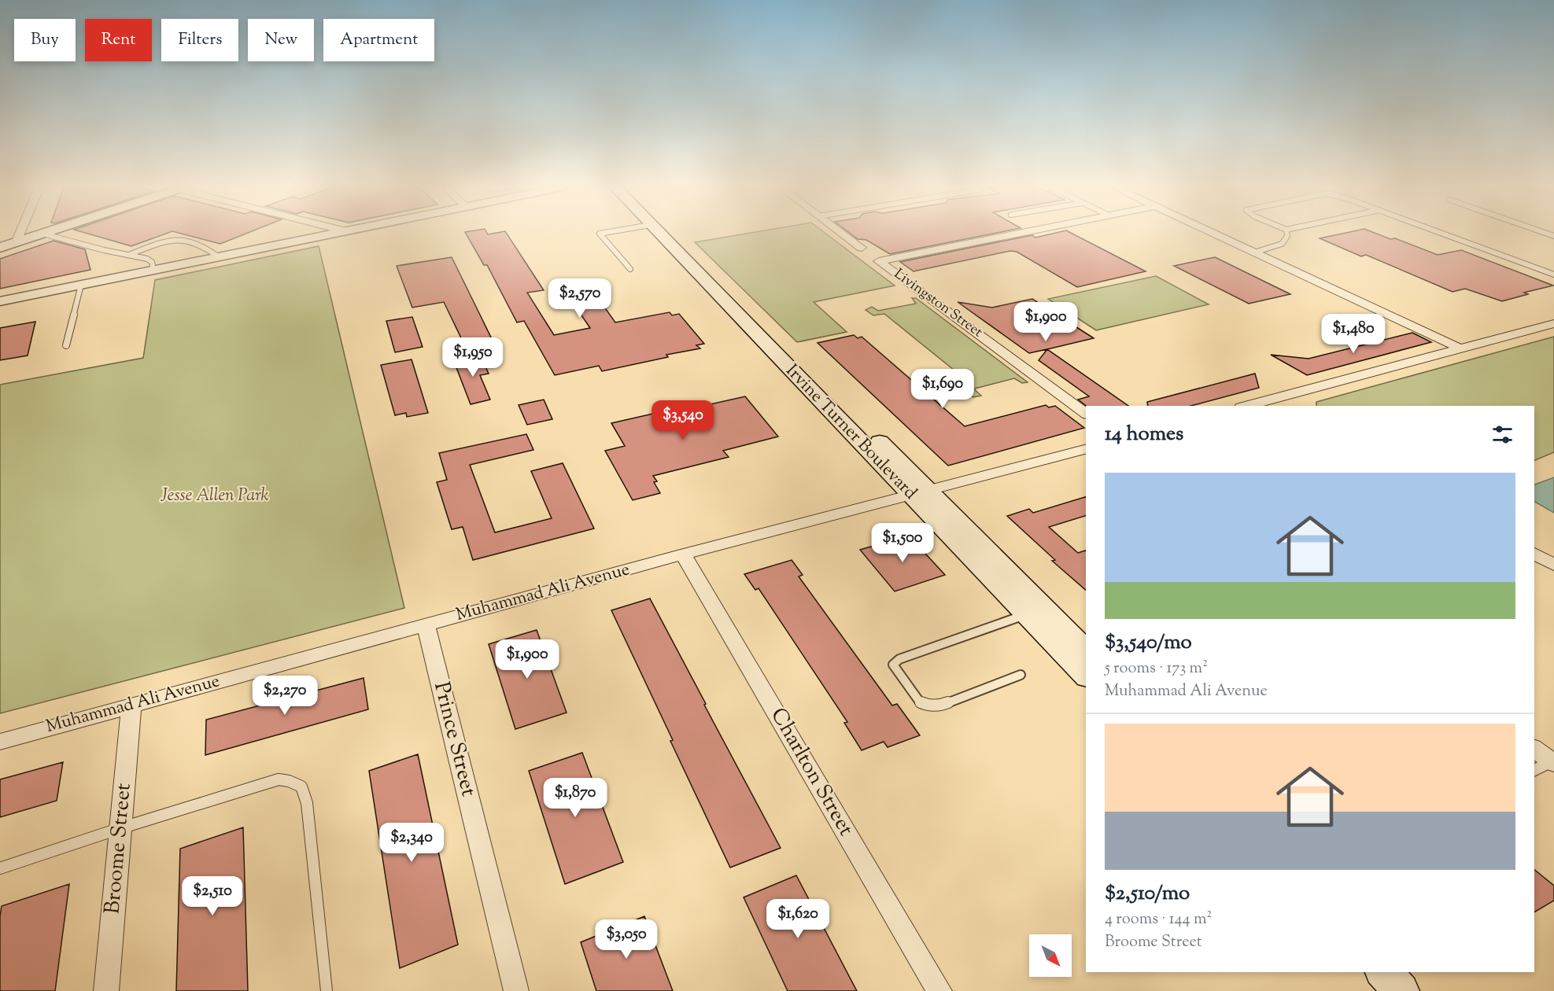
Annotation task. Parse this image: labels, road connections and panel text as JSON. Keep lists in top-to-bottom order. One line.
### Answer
{"streets":{"main road":["Irvine Turner Boulevard"],"street":["Livingston Street","Muhammad Ali Avenue","Prince Street","Charlton Street","Broome Street"]},"crossings":[["Irvine Turner Boulevard","Muhammad Ali Avenue"],["Muhammad Ali Avenue","Prince Street"],["Muhammad Ali Avenue","Charlton Street"],["Muhammad Ali Avenue","Broome Street"]],"parks":["Jesse Allen Park"],"north":"bottom right","page":{"chip":["Buy","Rent","Filters","New","Apartment"],"price":["$2,570","$1,900","$1,480","$1,950","$1,690","$3,540","$1,500","$1,900","$2,270","$1,870","$2,340","$2,510","$1,620","$3,050"],"heading":"14 homes","list":[{"name":"$3,540/mo","note":"5 rooms · 173 m² · Muhammad Ali Avenue"},{"name":"$2,510/mo","note":"4 rooms · 144 m² · Broome Street"}]}}
